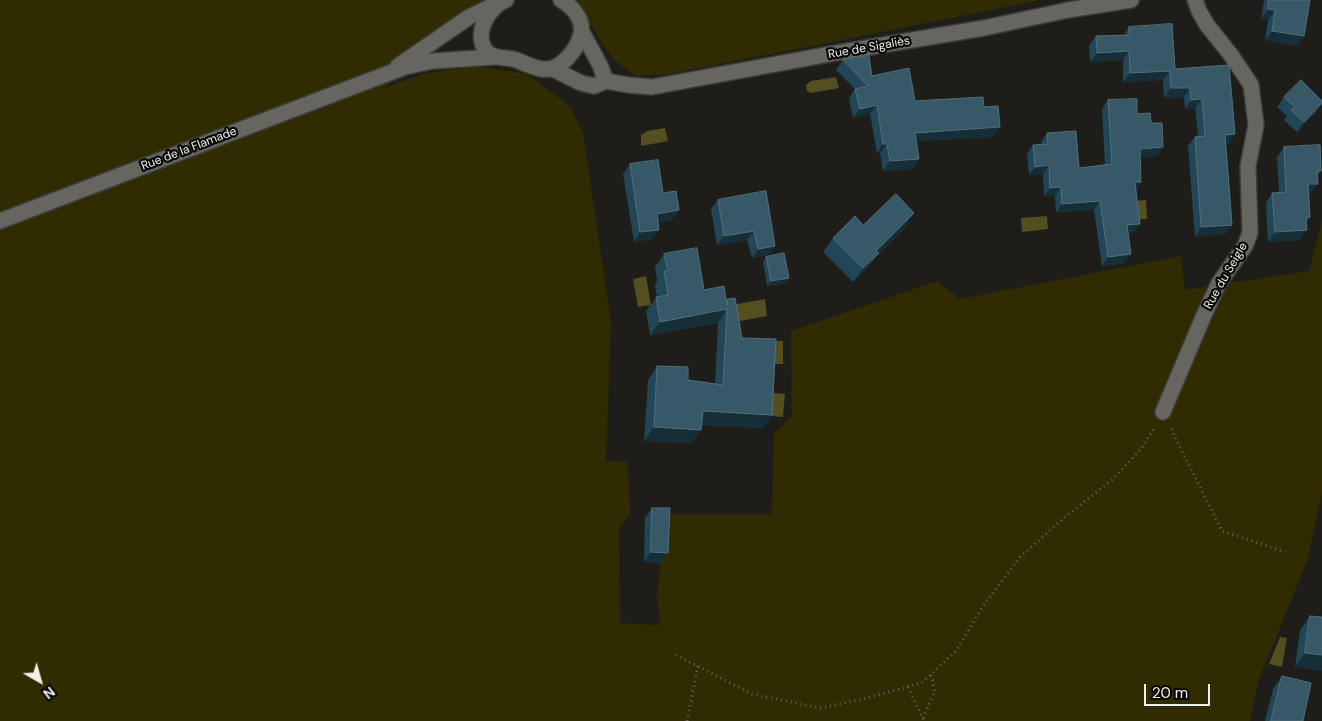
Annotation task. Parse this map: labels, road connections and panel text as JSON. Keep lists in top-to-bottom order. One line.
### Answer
{"streets":{"street":["Rue de Sigaliès","Rue de la Flamade","Rue du Seigle"]},"crossings":[["Rue de Sigaliès","Rue de la Flamade"]],"scale_bar":"20 m","north":"bottom right"}
